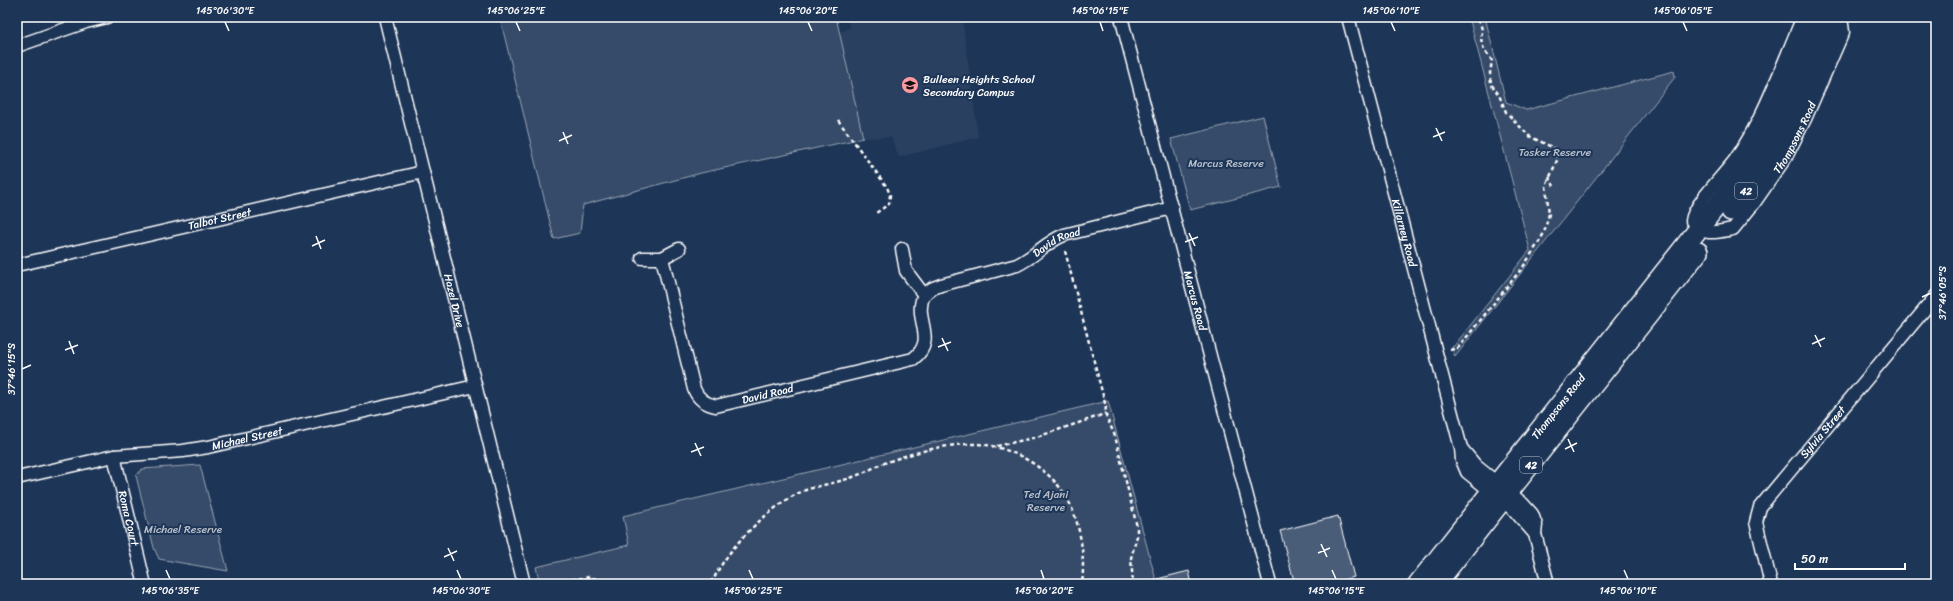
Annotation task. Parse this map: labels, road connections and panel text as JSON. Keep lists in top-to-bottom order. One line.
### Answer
{"streets":{"main road":["Thompsons Road","42"],"street":["Talbot Street","Killarney Road","David Road","Marcus Road","Hazel Drive","Sylvia Street","Michael Street","Roma Court"]},"crossings":[["Thompsons Road","Killarney Road"],["Talbot Street","Hazel Drive"],["David Road","Marcus Road"],["Hazel Drive","Michael Street"],["Michael Street","Roma Court"]],"parks":["Tasker Reserve","Marcus Reserve","Ted Ajani Reserve","Michael Reserve"],"places":{"school or university":["Bulleen Heights School Secondary Campus"]},"scale_bar":"50 m","coordinates":["145°06'30\"E","145°06'25\"E","145°06'20\"E","145°06'15\"E","145°06'10\"E","145°06'05\"E","37°46'05\"S","37°46'15\"S","145°06'35\"E"]}
